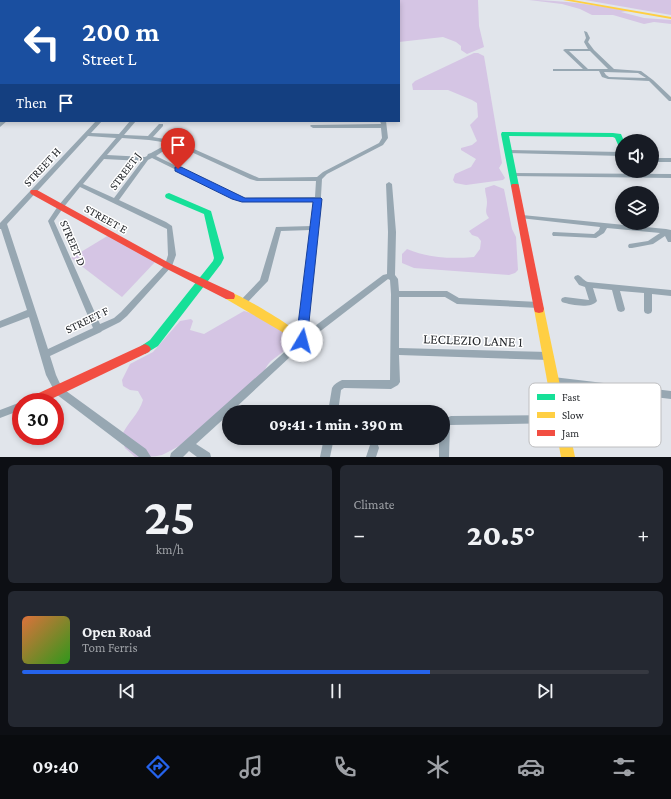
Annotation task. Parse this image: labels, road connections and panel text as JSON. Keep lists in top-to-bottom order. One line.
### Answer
{"streets":{"main road":["STREET E"],"street":["STREET H","STREET J","STREET D","STREET F","LECLEZIO LANE 1"]},"crossings":[["STREET H","STREET E"],["STREET E","STREET D"],["STREET E","STREET F"],["STREET D","STREET F"]],"legend":["Fast","Slow","Jam"],"page":{"turn":["200 m","Street L"],"then":"Then","limit":"30","trip":"09:41 · 1 min · 390 m","tile":[["25","km/h"],"Climate"],"heat":["−","20.5°","+"],"song":["Open Road","Tom Ferris"],"tabs":"09:40"}}
